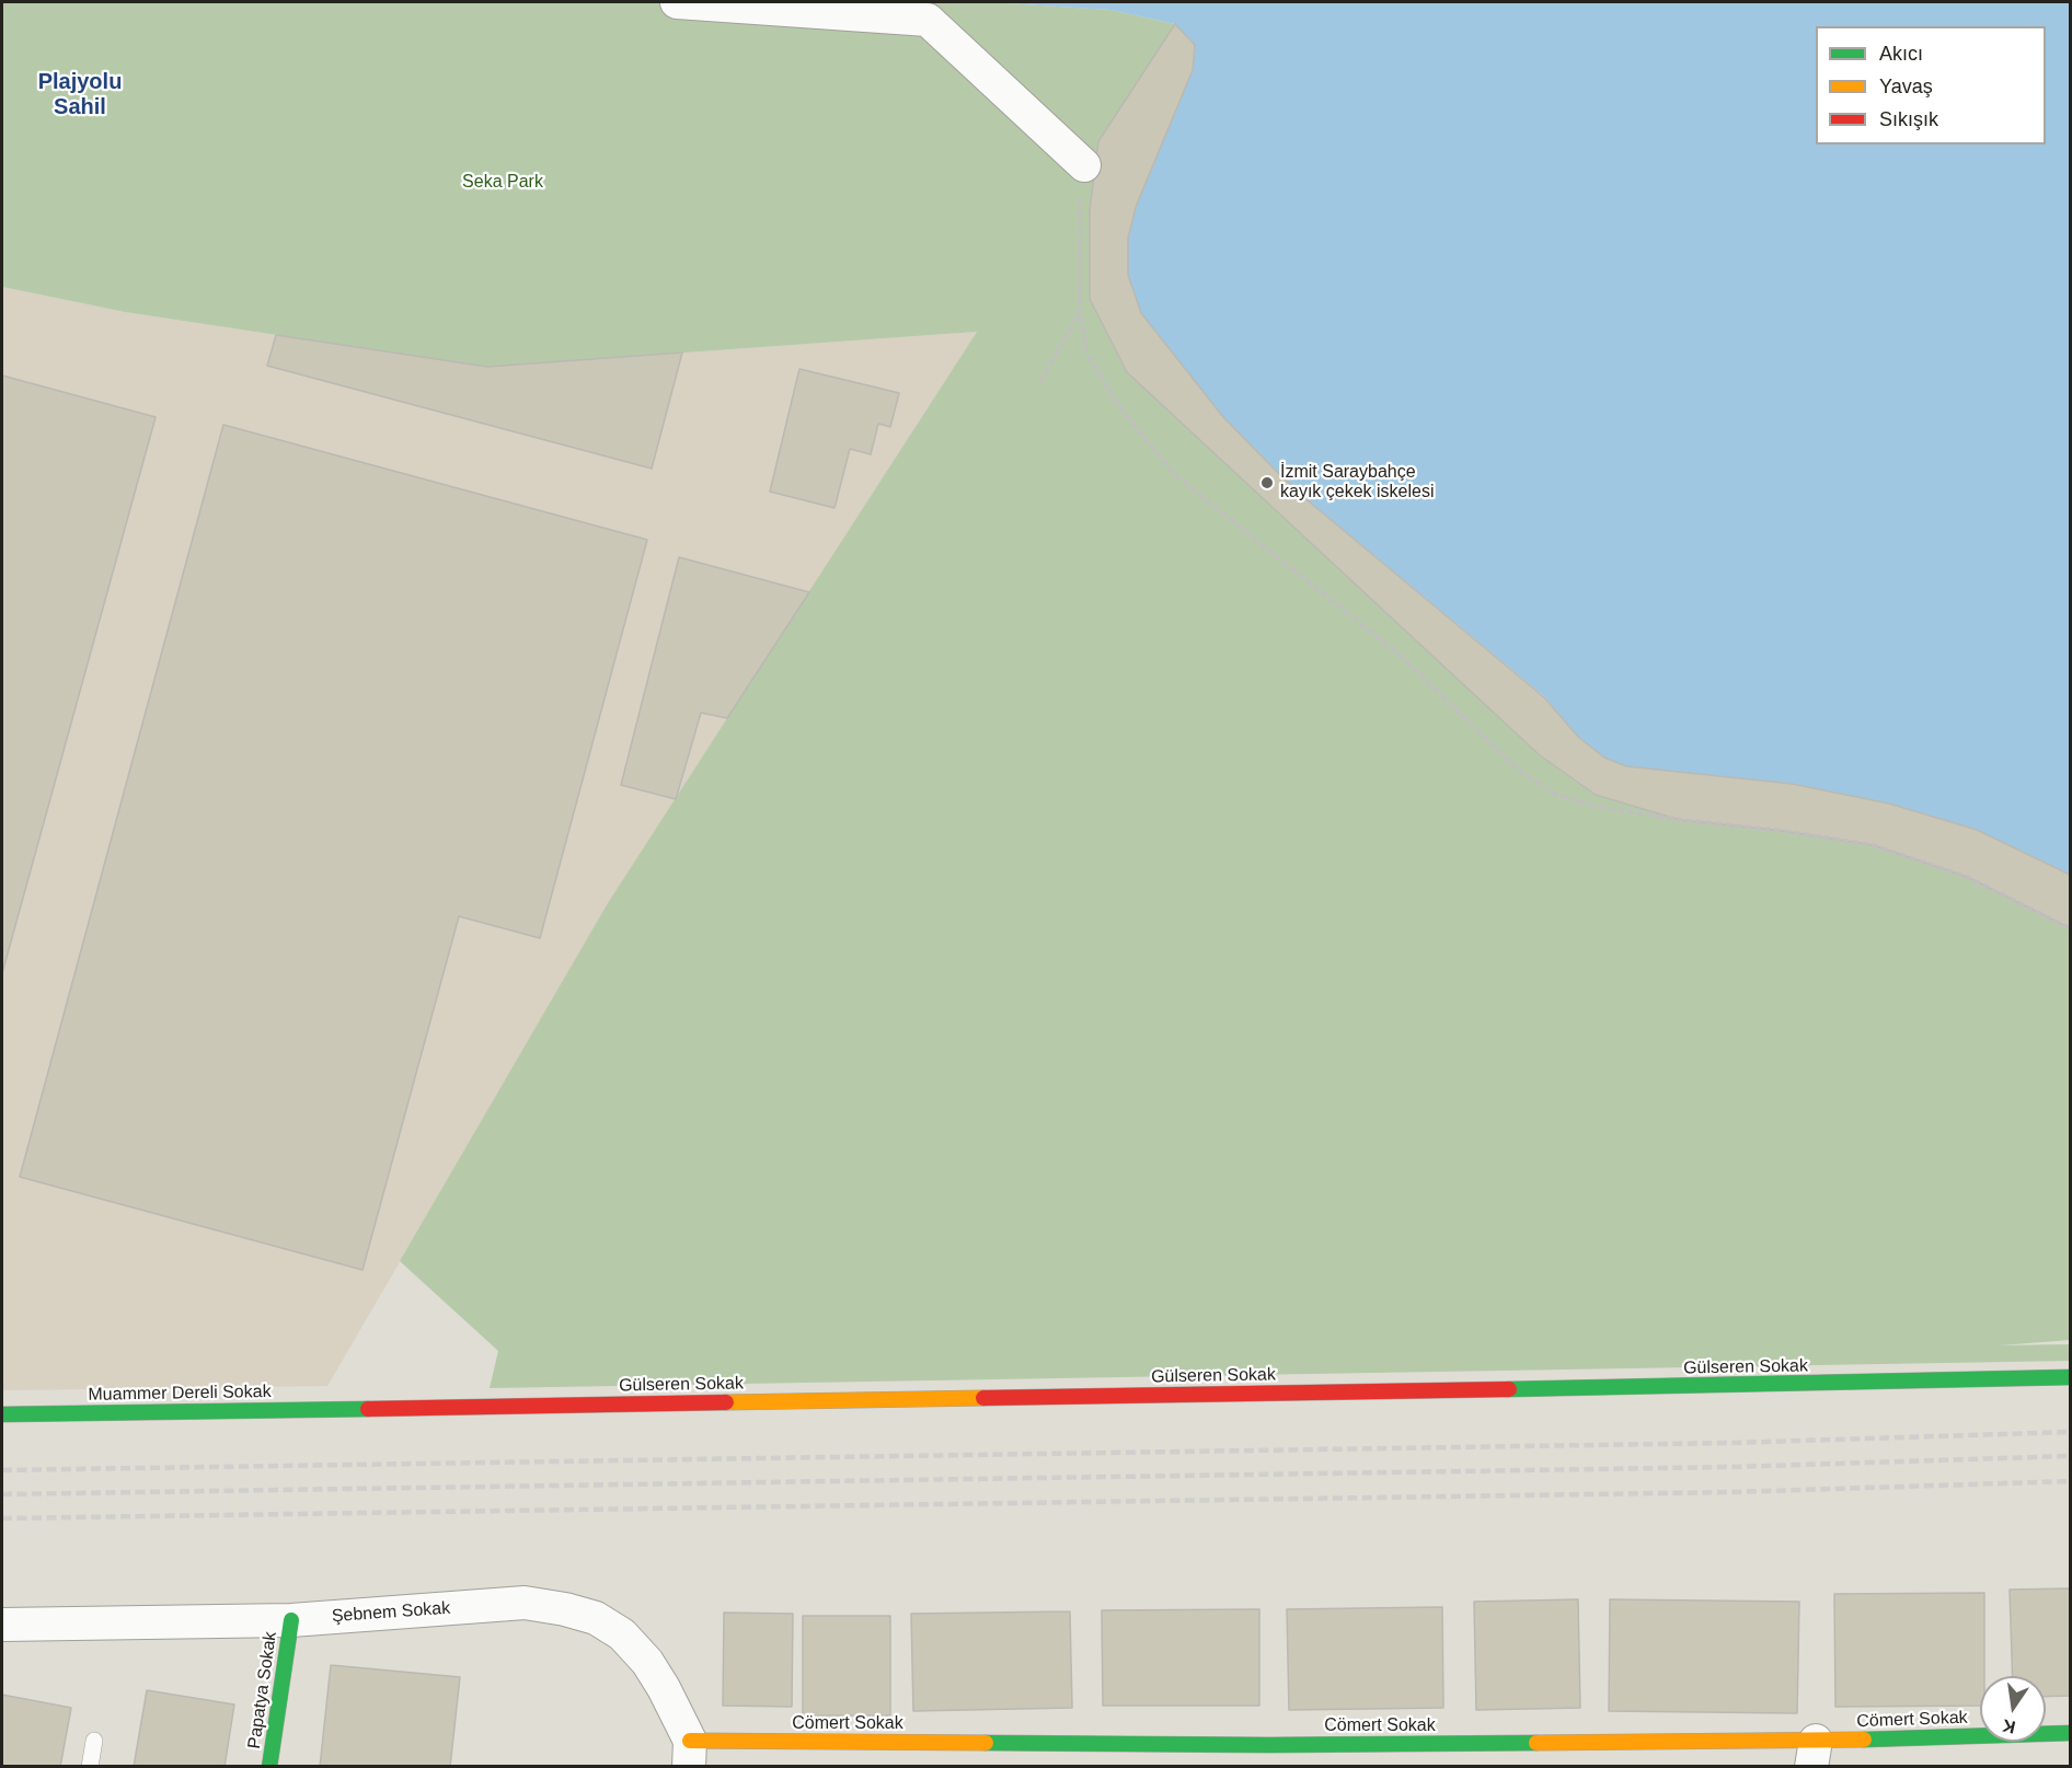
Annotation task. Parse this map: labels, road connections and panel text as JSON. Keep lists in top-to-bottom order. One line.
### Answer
{"streets":{"street":["Gülseren Sokak","Muammer Dereli Sokak","Şebnem Sokak","Papatya Sokak","Cömert Sokak"]},"crossings":[["Gülseren Sokak","Muammer Dereli Sokak"],["Şebnem Sokak","Papatya Sokak"],["Şebnem Sokak","Cömert Sokak"]],"districts":["Plajyolu Sahil"],"parks":["Seka Park"],"places":["İzmit Saraybahçe kayık çekek iskelesi"],"legend":["Akıcı","Yavaş","Sıkışık"],"north":"bottom"}
